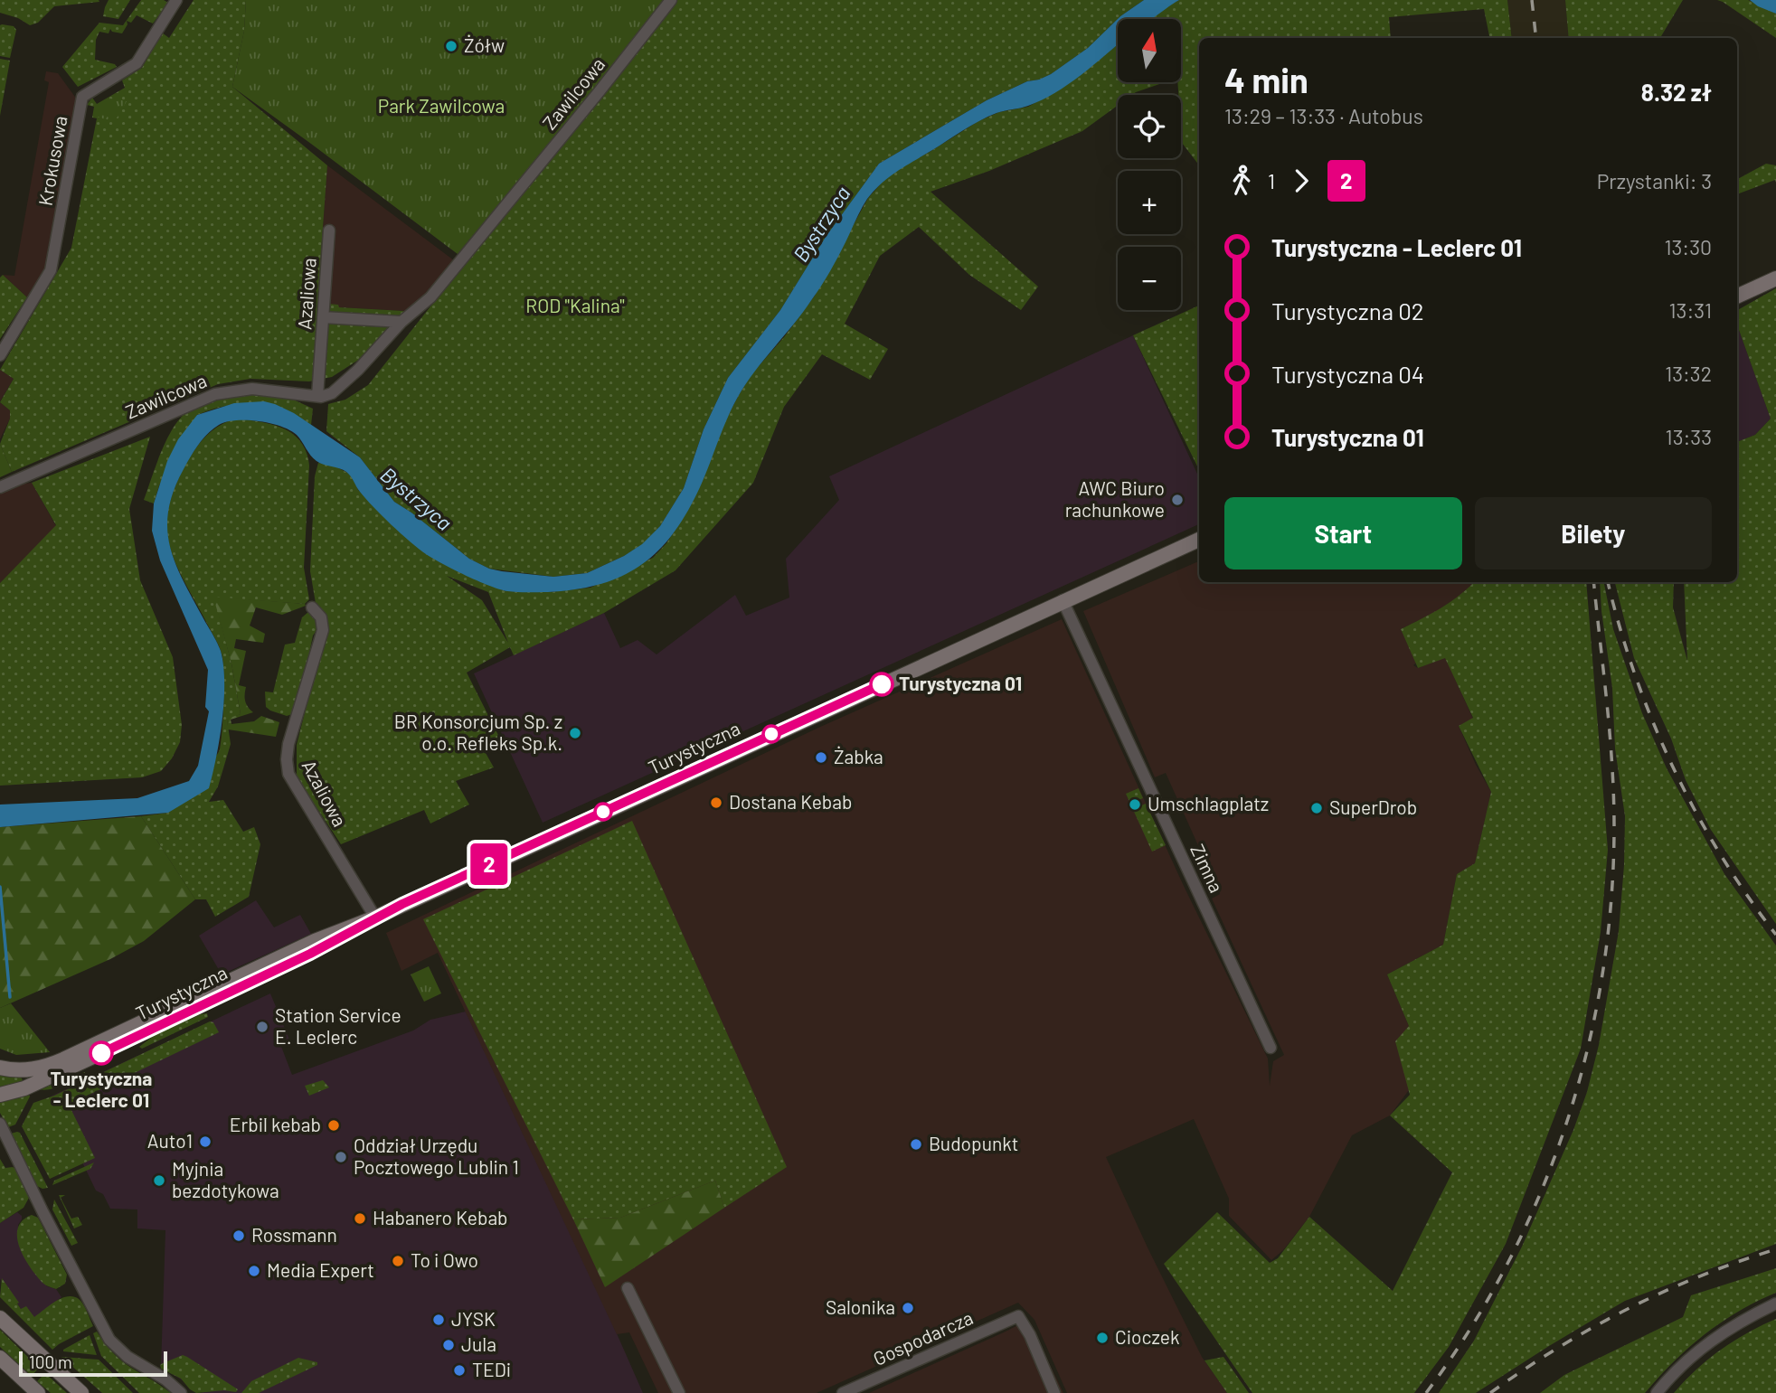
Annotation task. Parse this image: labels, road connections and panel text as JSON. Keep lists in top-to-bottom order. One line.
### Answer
{"streets":{"main road":["Turystyczna"],"street":["Zawilcowa","Krokusowa","Azaliowa","Zimna","Gospodarcza"]},"crossings":[["Zawilcowa","Azaliowa"],["Azaliowa","Turystyczna"],["Turystyczna","Zimna"]],"water":["Bystrzyca"],"parks":["Park Zawilcowa","ROD \"Kalina\""],"places":["Żółw","AWC Biuro rachunkowe","Turystyczna 01","BR Konsorcjum Sp. z o.o. Refleks Sp.k.","Żabka","Dostana Kebab","Umschlagplatz","SuperDrob","Station Service E. Leclerc","Turystyczna - Leclerc 01","Erbil kebab","Auto1","Budopunkt","Oddział Urzędu Pocztowego Lublin 1","Myjnia bezdotykowa","Habanero Kebab","Rossmann","To i Owo","Media Expert","Salonika","JYSK","Cioczek","Jula","TEDi"],"lines":["bus line 2"],"scale_bar":"100 m","north":"top","page":{"on_map":"2","map_buttons":["+","−"],"heading":["4 min","13:29 – 13:33 · Autobus","8.32 zł"],"legs":["1","2","Przystanki: 3"],"list":[{"name":"Turystyczna - Leclerc 01","value":"13:30"},{"name":"Turystyczna 02","value":"13:31"},{"name":"Turystyczna 04","value":"13:32"},{"name":"Turystyczna 01","value":"13:33"}],"buttons":["Start","Bilety"],"scale":"100 m"}}
